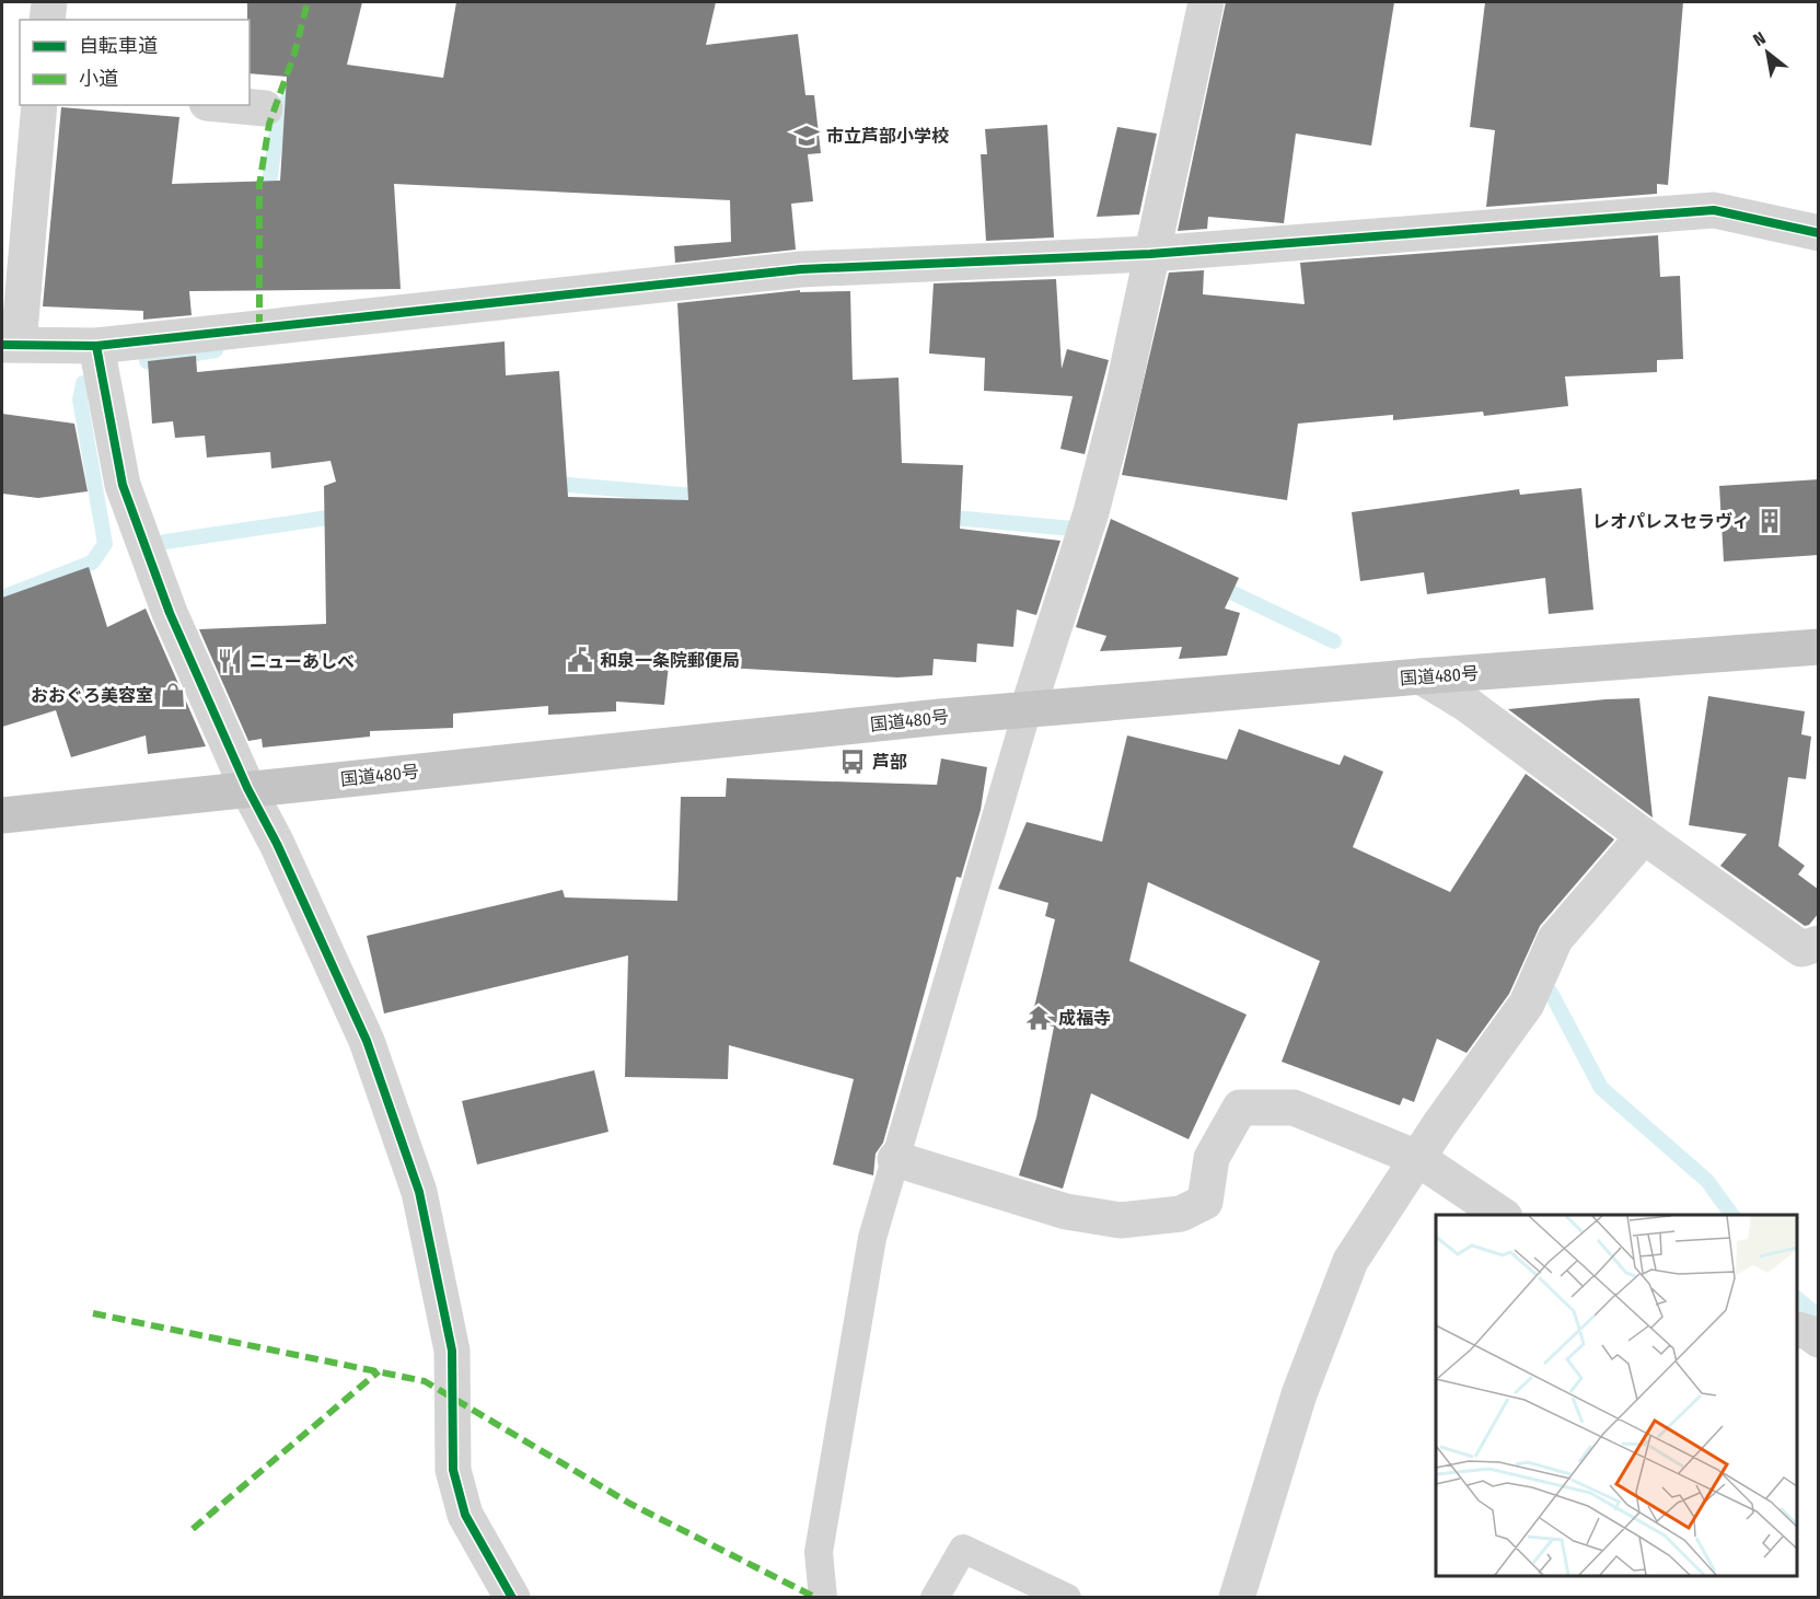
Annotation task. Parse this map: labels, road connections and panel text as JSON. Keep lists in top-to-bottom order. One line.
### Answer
{"streets":{"highway":["国道480号"]},"places":{"school or university":["市立芦部小学校"],"building":["レオパレスセラヴィ"],"public building":["和泉一条院郵便局"],"restaurant":["ニューあしべ"],"shop":["おおぐろ美容室"],"bus stop":["芦部"],"temple":["成福寺"]},"legend":["自転車道","小道"],"north":"top left"}
